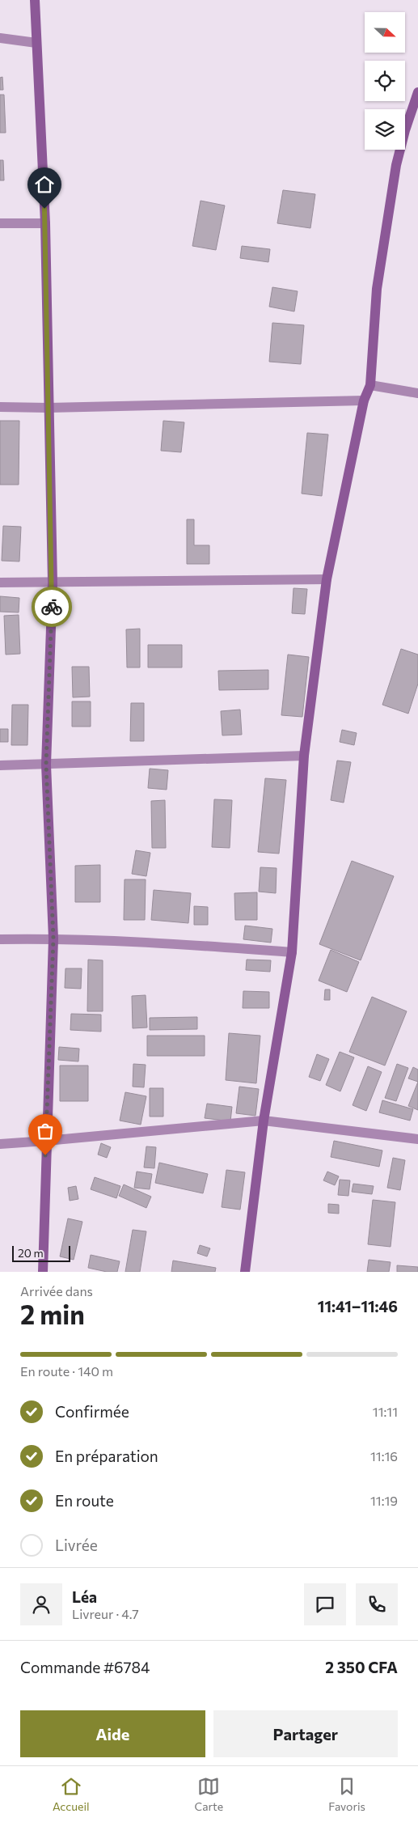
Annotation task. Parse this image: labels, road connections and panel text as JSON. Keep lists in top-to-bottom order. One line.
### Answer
{"scale_bar":"20 m","north":"right","page":{"scale":"20 m","heading":["2 min","Arrivée dans","11:41–11:46"],"panel":["Léa","Livreur · 4.7","Commande #6784","2 350 CFA"],"bar":"En route · 140 m","list":[["Confirmée","11:11"],["En préparation","11:16"],["En route","11:19"],"Livrée"],"buttons":["Aide","Partager"],"tabs":["Accueil","Carte","Favoris"]}}
